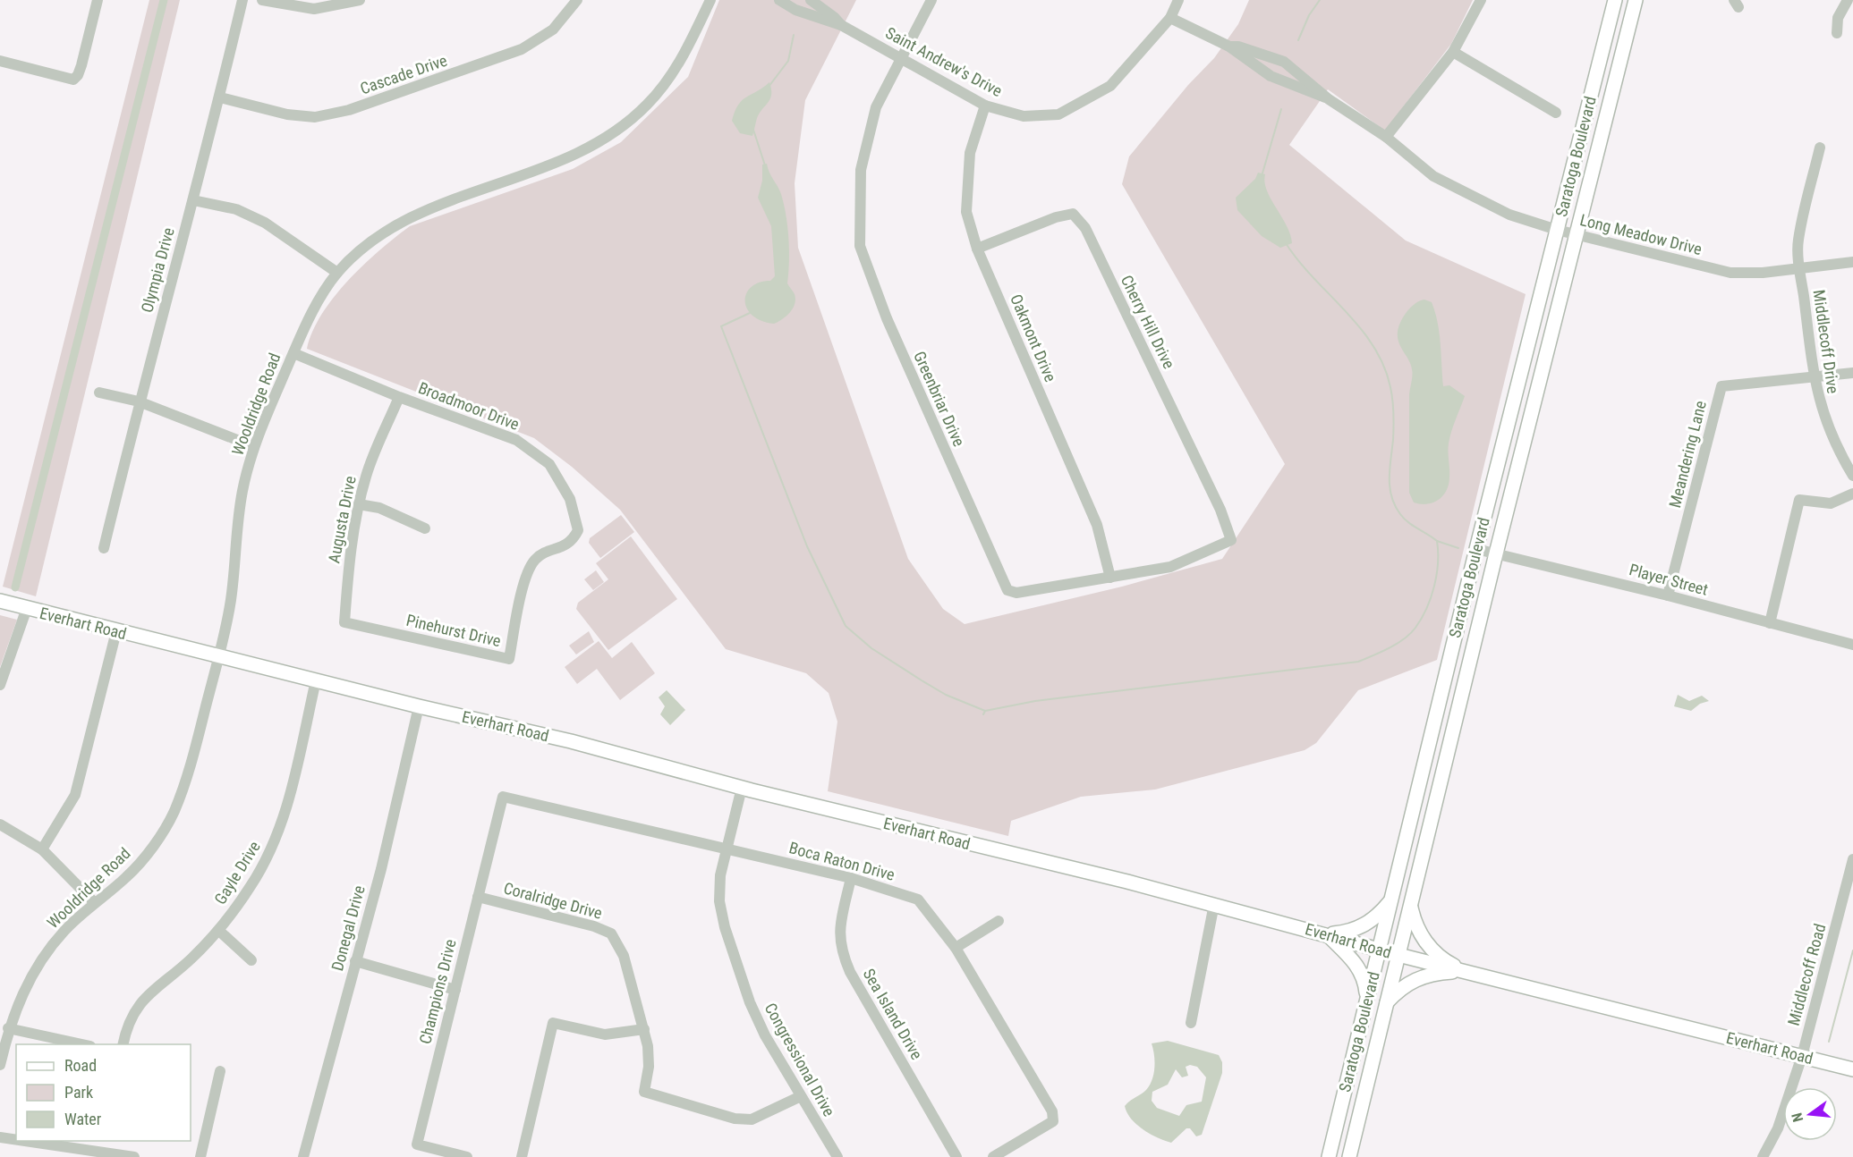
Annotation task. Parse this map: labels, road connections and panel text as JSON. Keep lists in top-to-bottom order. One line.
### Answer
{"streets":{"main road":["Saratoga Boulevard","Everhart Road"],"street":["Saint Andrew's Drive","Cascade Drive","Long Meadow Drive","Olympia Drive","Cherry Hill Drive","Oakmont Drive","Middlecoff Drive","Greenbriar Drive","Wooldridge Road","Broadmoor Drive","Meandering Lane","Augusta Drive","Player Street","Pinehurst Drive","Boca Raton Drive","Gayle Drive","Coralridge Drive","Donegal Drive","Middlecoff Road","Champions Drive","Sea Island Drive","Congressional Drive"]},"crossings":[["Saint Andrew's Drive","Long Meadow Drive"],["Saint Andrew's Drive","Oakmont Drive"],["Saint Andrew's Drive","Greenbriar Drive"],["Cascade Drive","Olympia Drive"],["Saratoga Boulevard","Long Meadow Drive"],["Saratoga Boulevard","Player Street"],["Saratoga Boulevard","Everhart Road"],["Long Meadow Drive","Middlecoff Drive"],["Cherry Hill Drive","Oakmont Drive"],["Cherry Hill Drive","Greenbriar Drive"],["Oakmont Drive","Greenbriar Drive"],["Middlecoff Drive","Meandering Lane"],["Wooldridge Road","Broadmoor Drive"],["Wooldridge Road","Everhart Road"],["Broadmoor Drive","Augusta Drive"],["Broadmoor Drive","Pinehurst Drive"],["Meandering Lane","Player Street"],["Augusta Drive","Pinehurst Drive"],["Everhart Road","Gayle Drive"],["Everhart Road","Donegal Drive"],["Everhart Road","Middlecoff Road"],["Everhart Road","Congressional Drive"],["Boca Raton Drive","Champions Drive"],["Boca Raton Drive","Sea Island Drive"],["Boca Raton Drive","Congressional Drive"],["Coralridge Drive","Champions Drive"],["Coralridge Drive","Congressional Drive"]],"legend":["Road","Park","Water"],"north":"left"}
